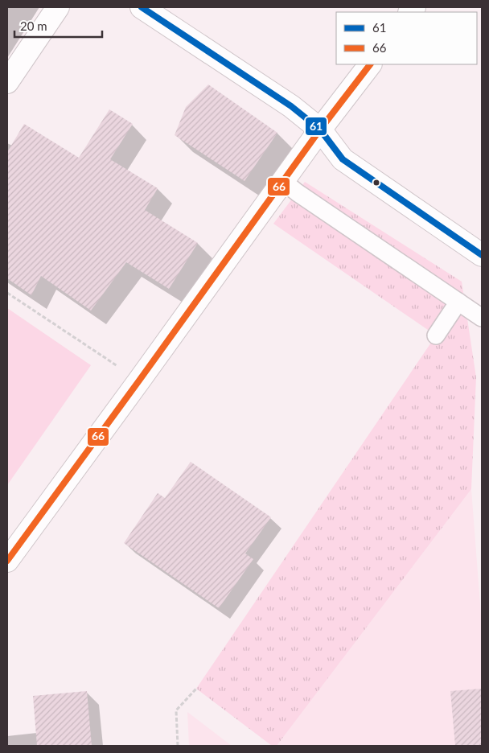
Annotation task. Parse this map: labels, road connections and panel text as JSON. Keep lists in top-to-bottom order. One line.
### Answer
{"lines":["transit line 61","transit line 66"],"legend":["61","66"],"scale_bar":"20 m"}
